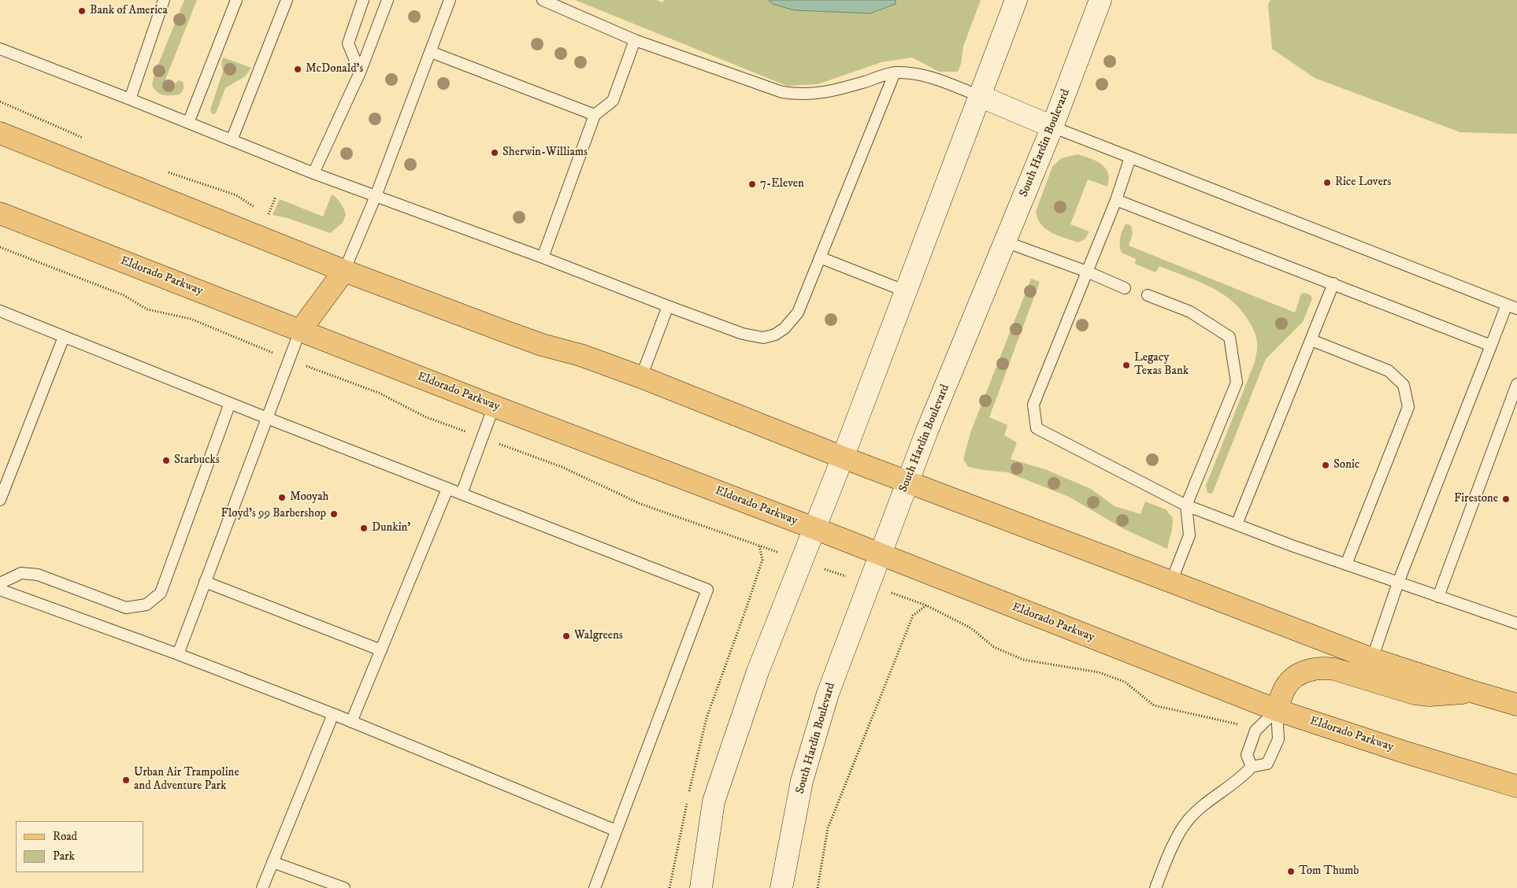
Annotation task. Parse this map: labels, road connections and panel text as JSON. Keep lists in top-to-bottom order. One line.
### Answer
{"streets":{"main road":["South Hardin Boulevard","Eldorado Parkway"]},"crossings":[["South Hardin Boulevard","Eldorado Parkway"]],"places":["Bank of America","McDonald's","Sherwin-Williams","Rice Lovers","7-Eleven","Legacy Texas Bank","Starbucks","Sonic","Mooyah","Firestone","Floyd's 99 Barbershop","Dunkin'","Walgreens","Urban Air Trampoline and Adventure Park","Tom Thumb"],"legend":["Road","Park"]}
